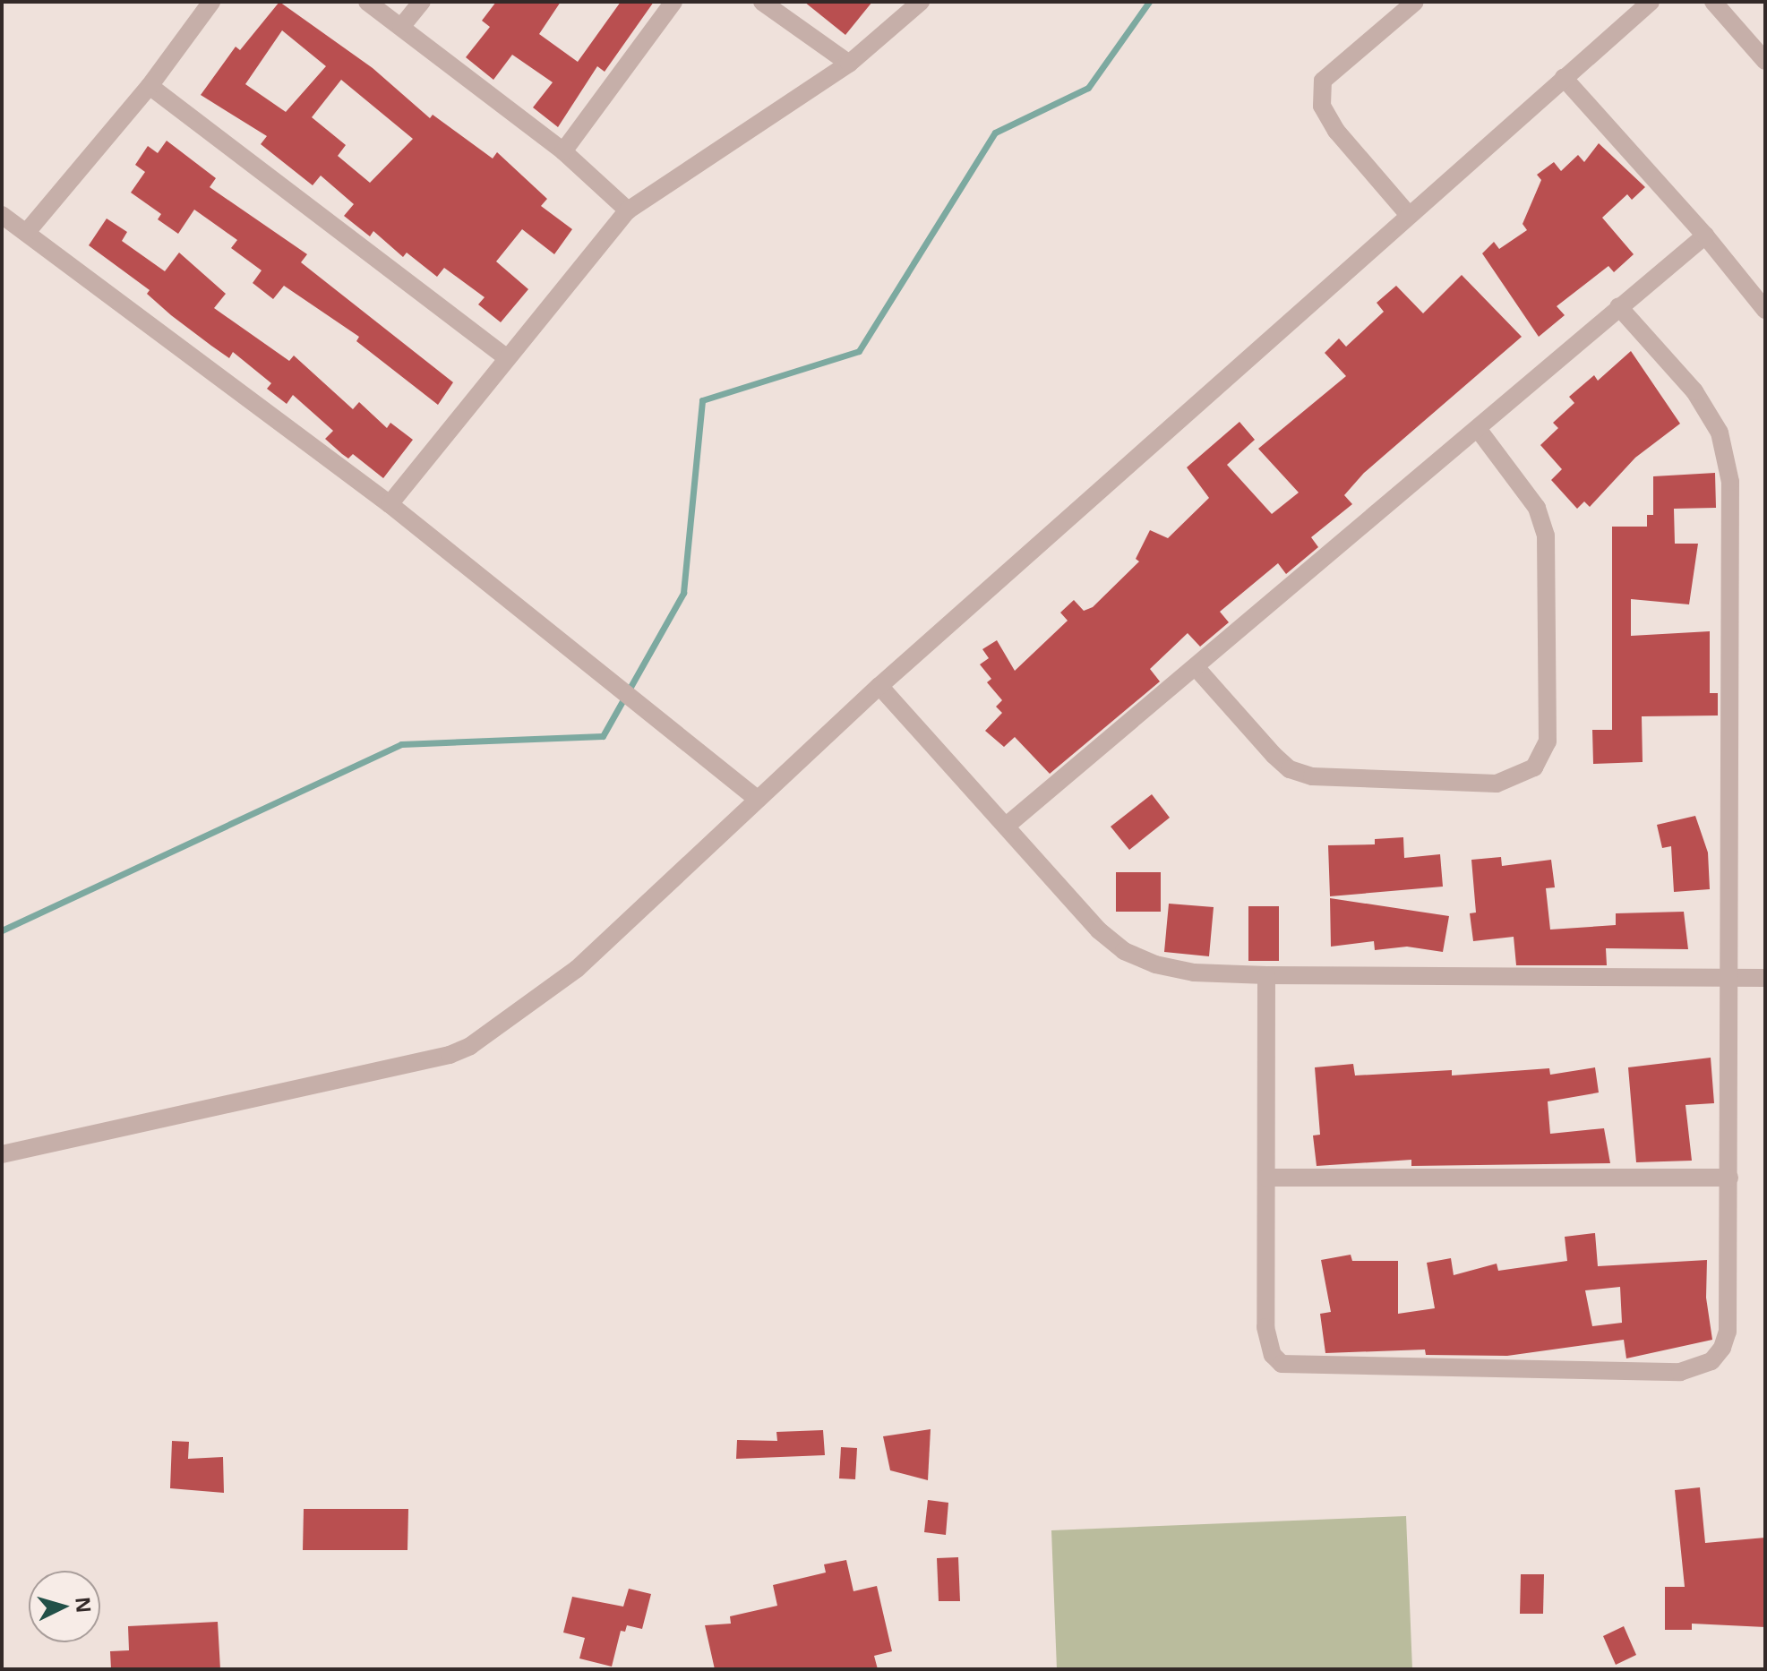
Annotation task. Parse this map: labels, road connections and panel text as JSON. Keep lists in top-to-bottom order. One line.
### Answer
{"north":"right"}
